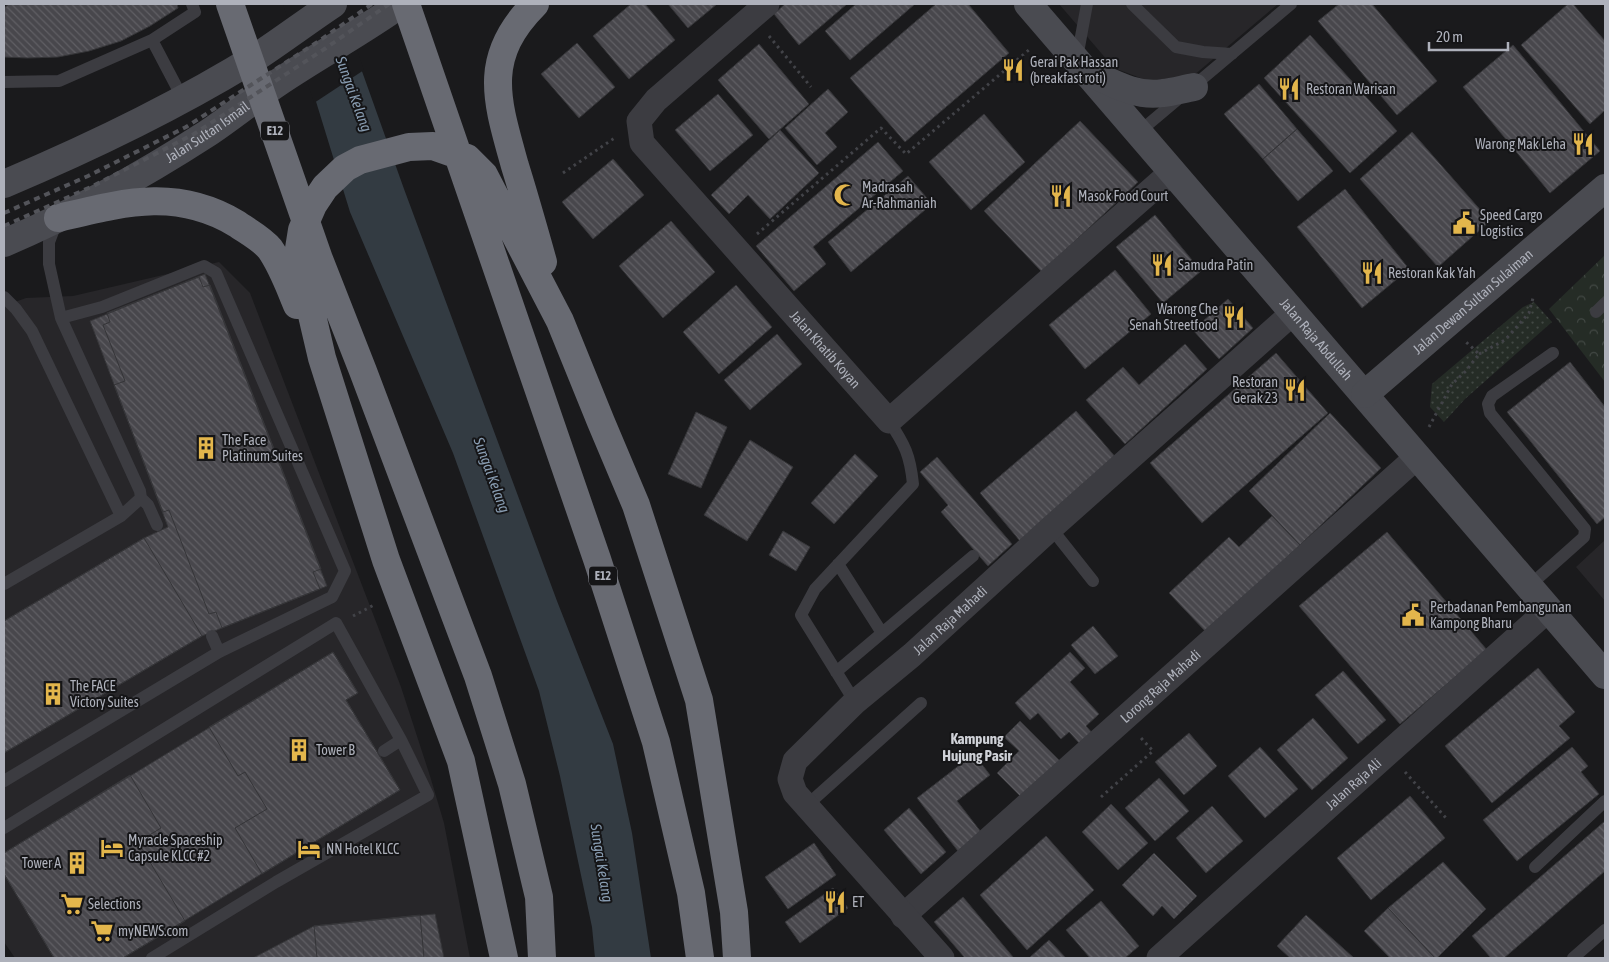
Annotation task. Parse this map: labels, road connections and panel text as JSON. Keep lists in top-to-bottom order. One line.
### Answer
{"streets":{"highway":["E12"],"street":["Jalan Sultan Ismail","Jalan Dewan Sultan Sulaiman","Jalan Raja Abdullah","Jalan Khatib Koyan","Jalan Raja Mahadi","Lorong Raja Mahadi","Jalan Raja Ali"]},"crossings":[["Jalan Dewan Sultan Sulaiman","Jalan Raja Abdullah"],["Jalan Raja Abdullah","Jalan Raja Mahadi"],["Jalan Raja Abdullah","Lorong Raja Mahadi"],["Jalan Raja Abdullah","Jalan Raja Ali"],["Jalan Raja Mahadi","Lorong Raja Mahadi"]],"districts":["Kampung Hujung Pasir"],"water":["Sungai Kelang"],"places":{"restaurant":["Gerai Pak Hassan (breakfast roti)","Restoran Warisan","Warong Mak Leha","Masok Food Court","Samudra Patin","Restoran Kak Yah","Warong Che Senah Streetfood","Restoran Gerak 23","ET"],"mosque":["Madrasah Ar-Rahmaniah"],"public building":["Speed Cargo Logistics","Perbadanan Pembangunan Kampong Bharu"],"building":["The Face Platinum Suites","The FACE Victory Suites","Tower B","Tower A"],"hotel":["Myracle Spaceship Capsule KLCC #2","NN Hotel KLCC"],"supermarket":["Selections","myNEWS.com"]},"scale_bar":"20 m"}
